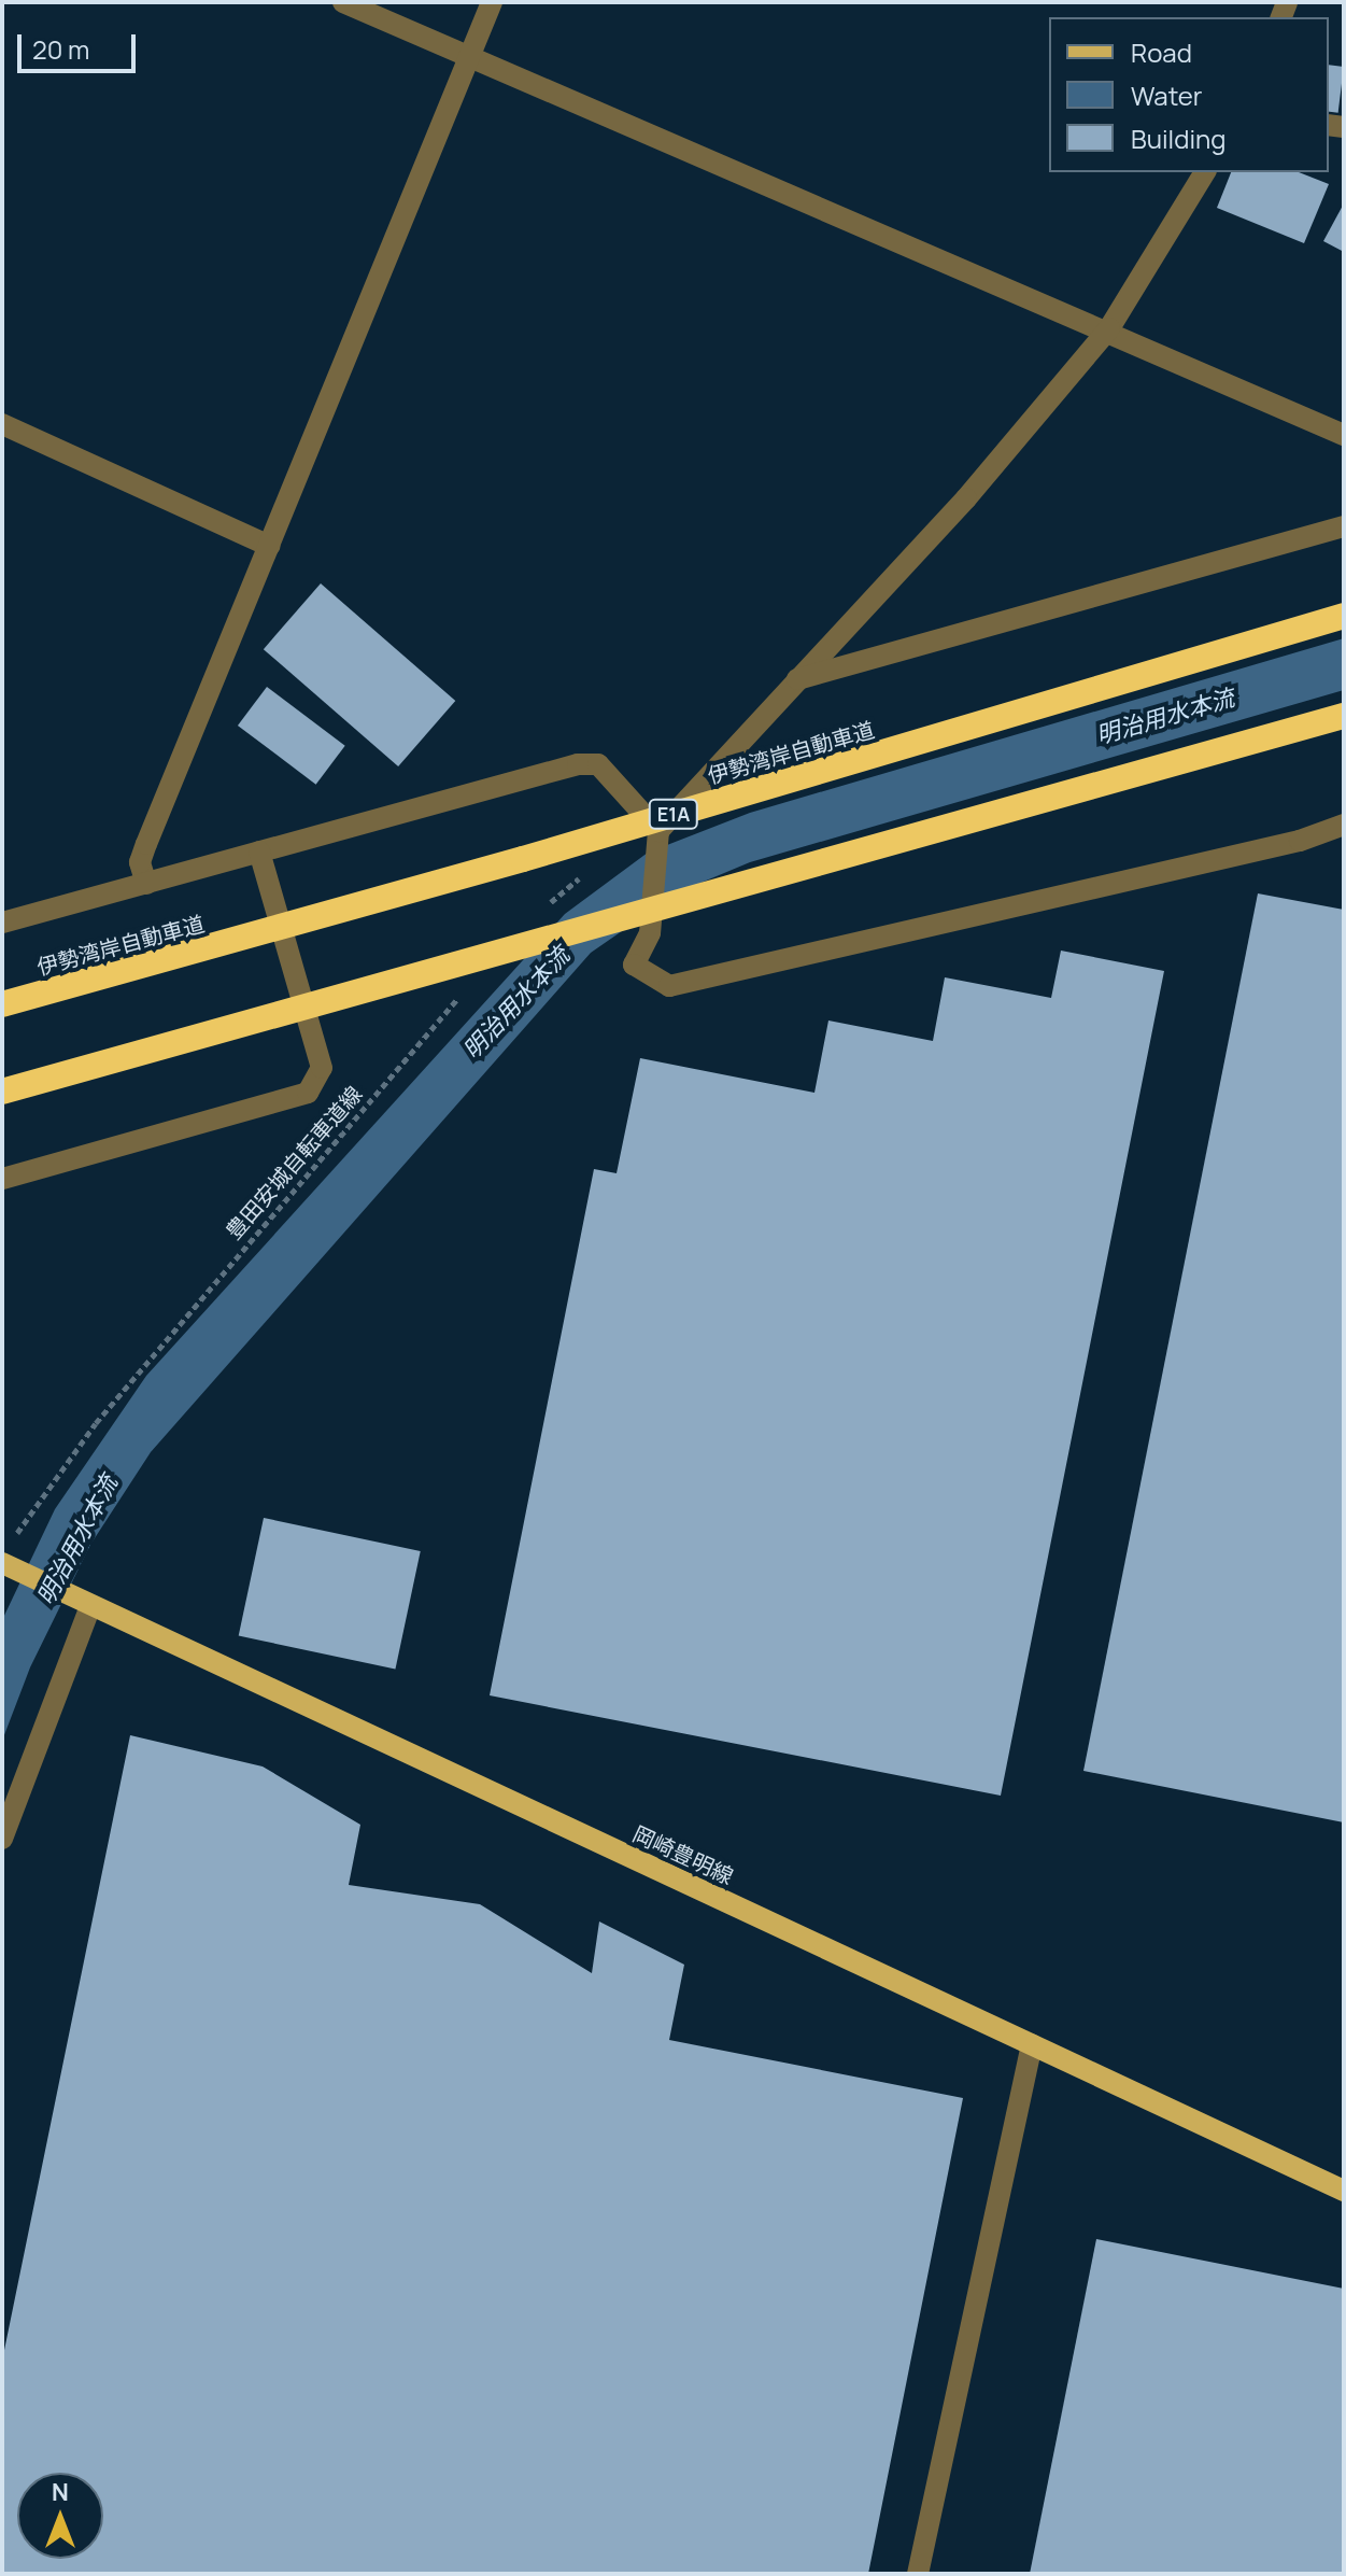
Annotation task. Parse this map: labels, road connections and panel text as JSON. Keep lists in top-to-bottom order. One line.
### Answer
{"streets":{"highway":["伊勢湾岸自動車道","E1A"],"main road":["岡崎豊明線"],"path":["豊田安城自転車道線"]},"water":["明治用水本流"],"legend":["Road","Water","Building"],"scale_bar":"20 m","north":"top"}
